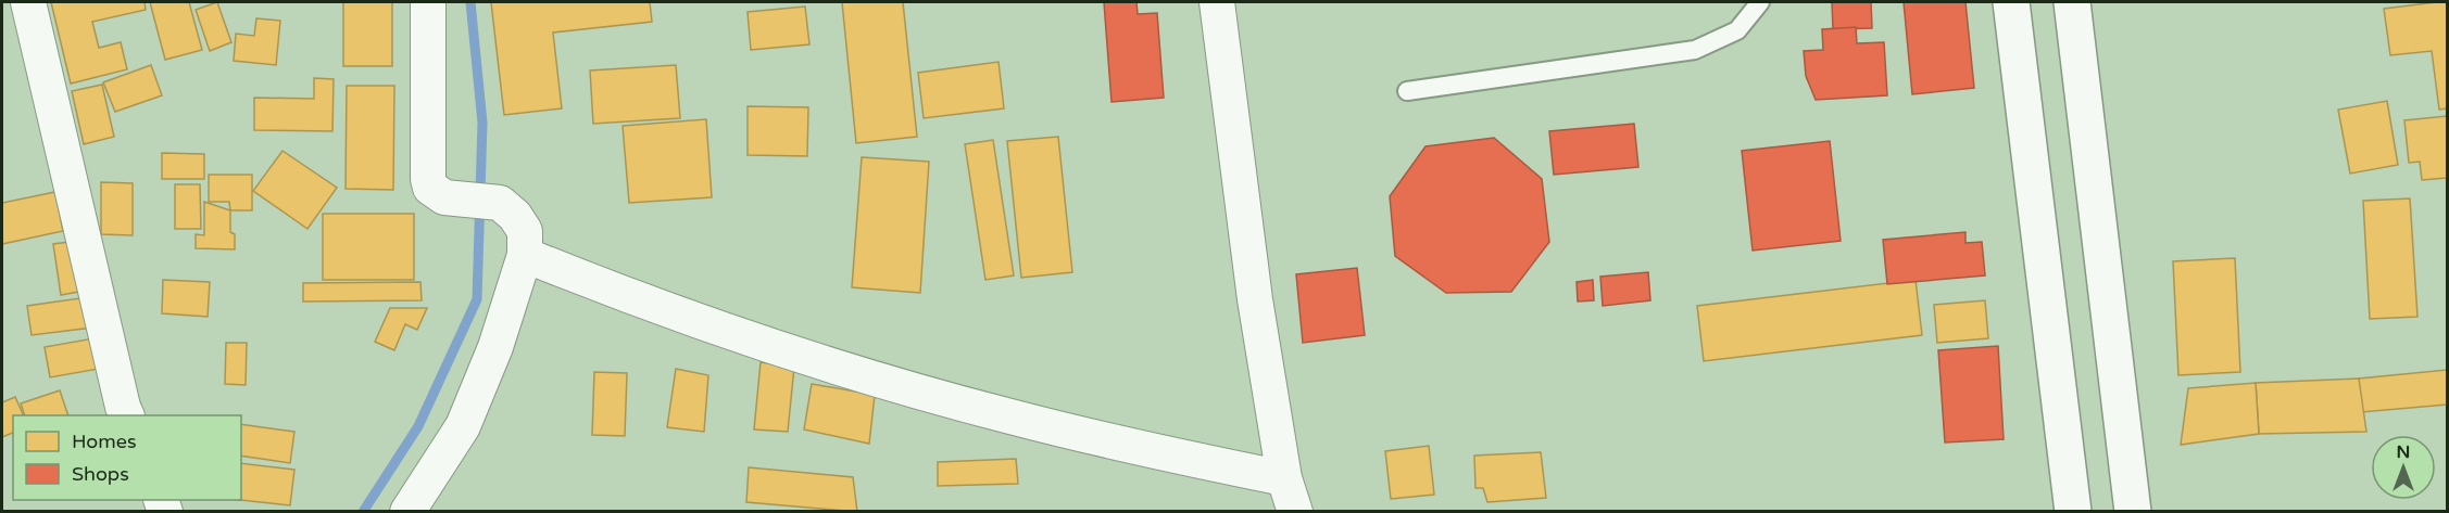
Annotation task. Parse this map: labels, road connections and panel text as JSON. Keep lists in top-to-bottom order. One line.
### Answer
{"legend":["Homes","Shops"],"north":"top"}
